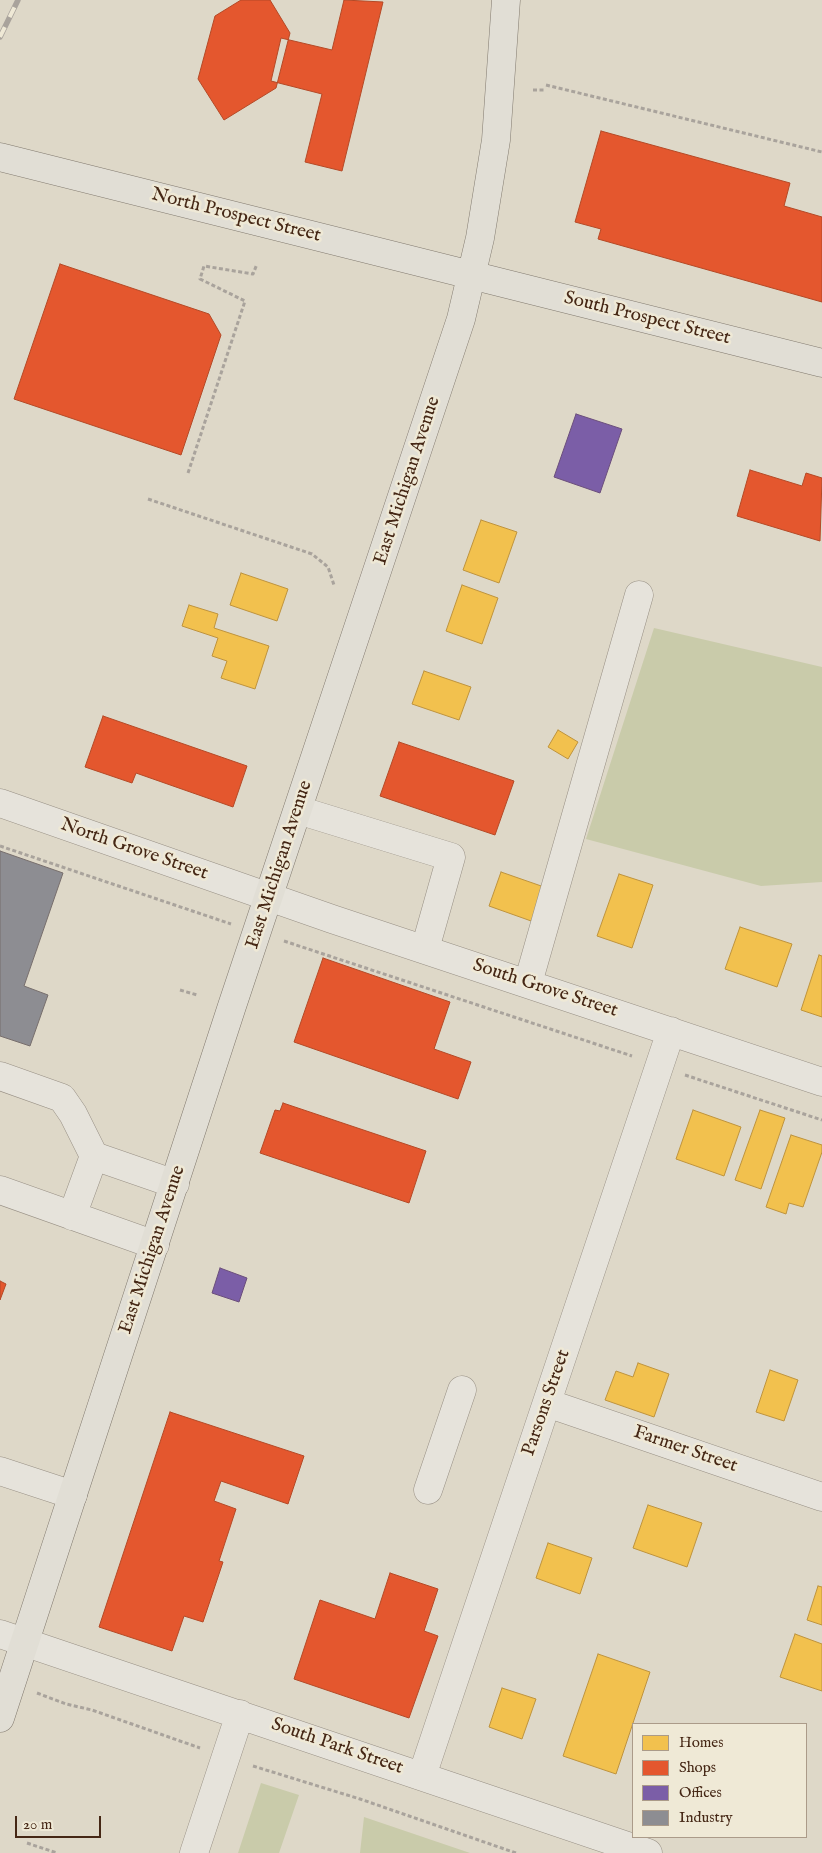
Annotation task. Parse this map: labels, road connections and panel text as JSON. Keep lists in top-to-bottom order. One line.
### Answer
{"streets":{"main road":["North Prospect Street","South Prospect Street","East Michigan Avenue"],"street":["North Grove Street","South Grove Street","Parsons Street","Farmer Street","South Park Street"]},"crossings":[["North Prospect Street","South Prospect Street"],["North Prospect Street","East Michigan Avenue"],["South Prospect Street","East Michigan Avenue"],["East Michigan Avenue","North Grove Street"],["East Michigan Avenue","South Grove Street"],["East Michigan Avenue","South Park Street"],["North Grove Street","South Grove Street"],["South Grove Street","Parsons Street"],["Parsons Street","Farmer Street"],["Parsons Street","South Park Street"]],"legend":["Homes","Shops","Offices","Industry"],"scale_bar":"20 m"}
